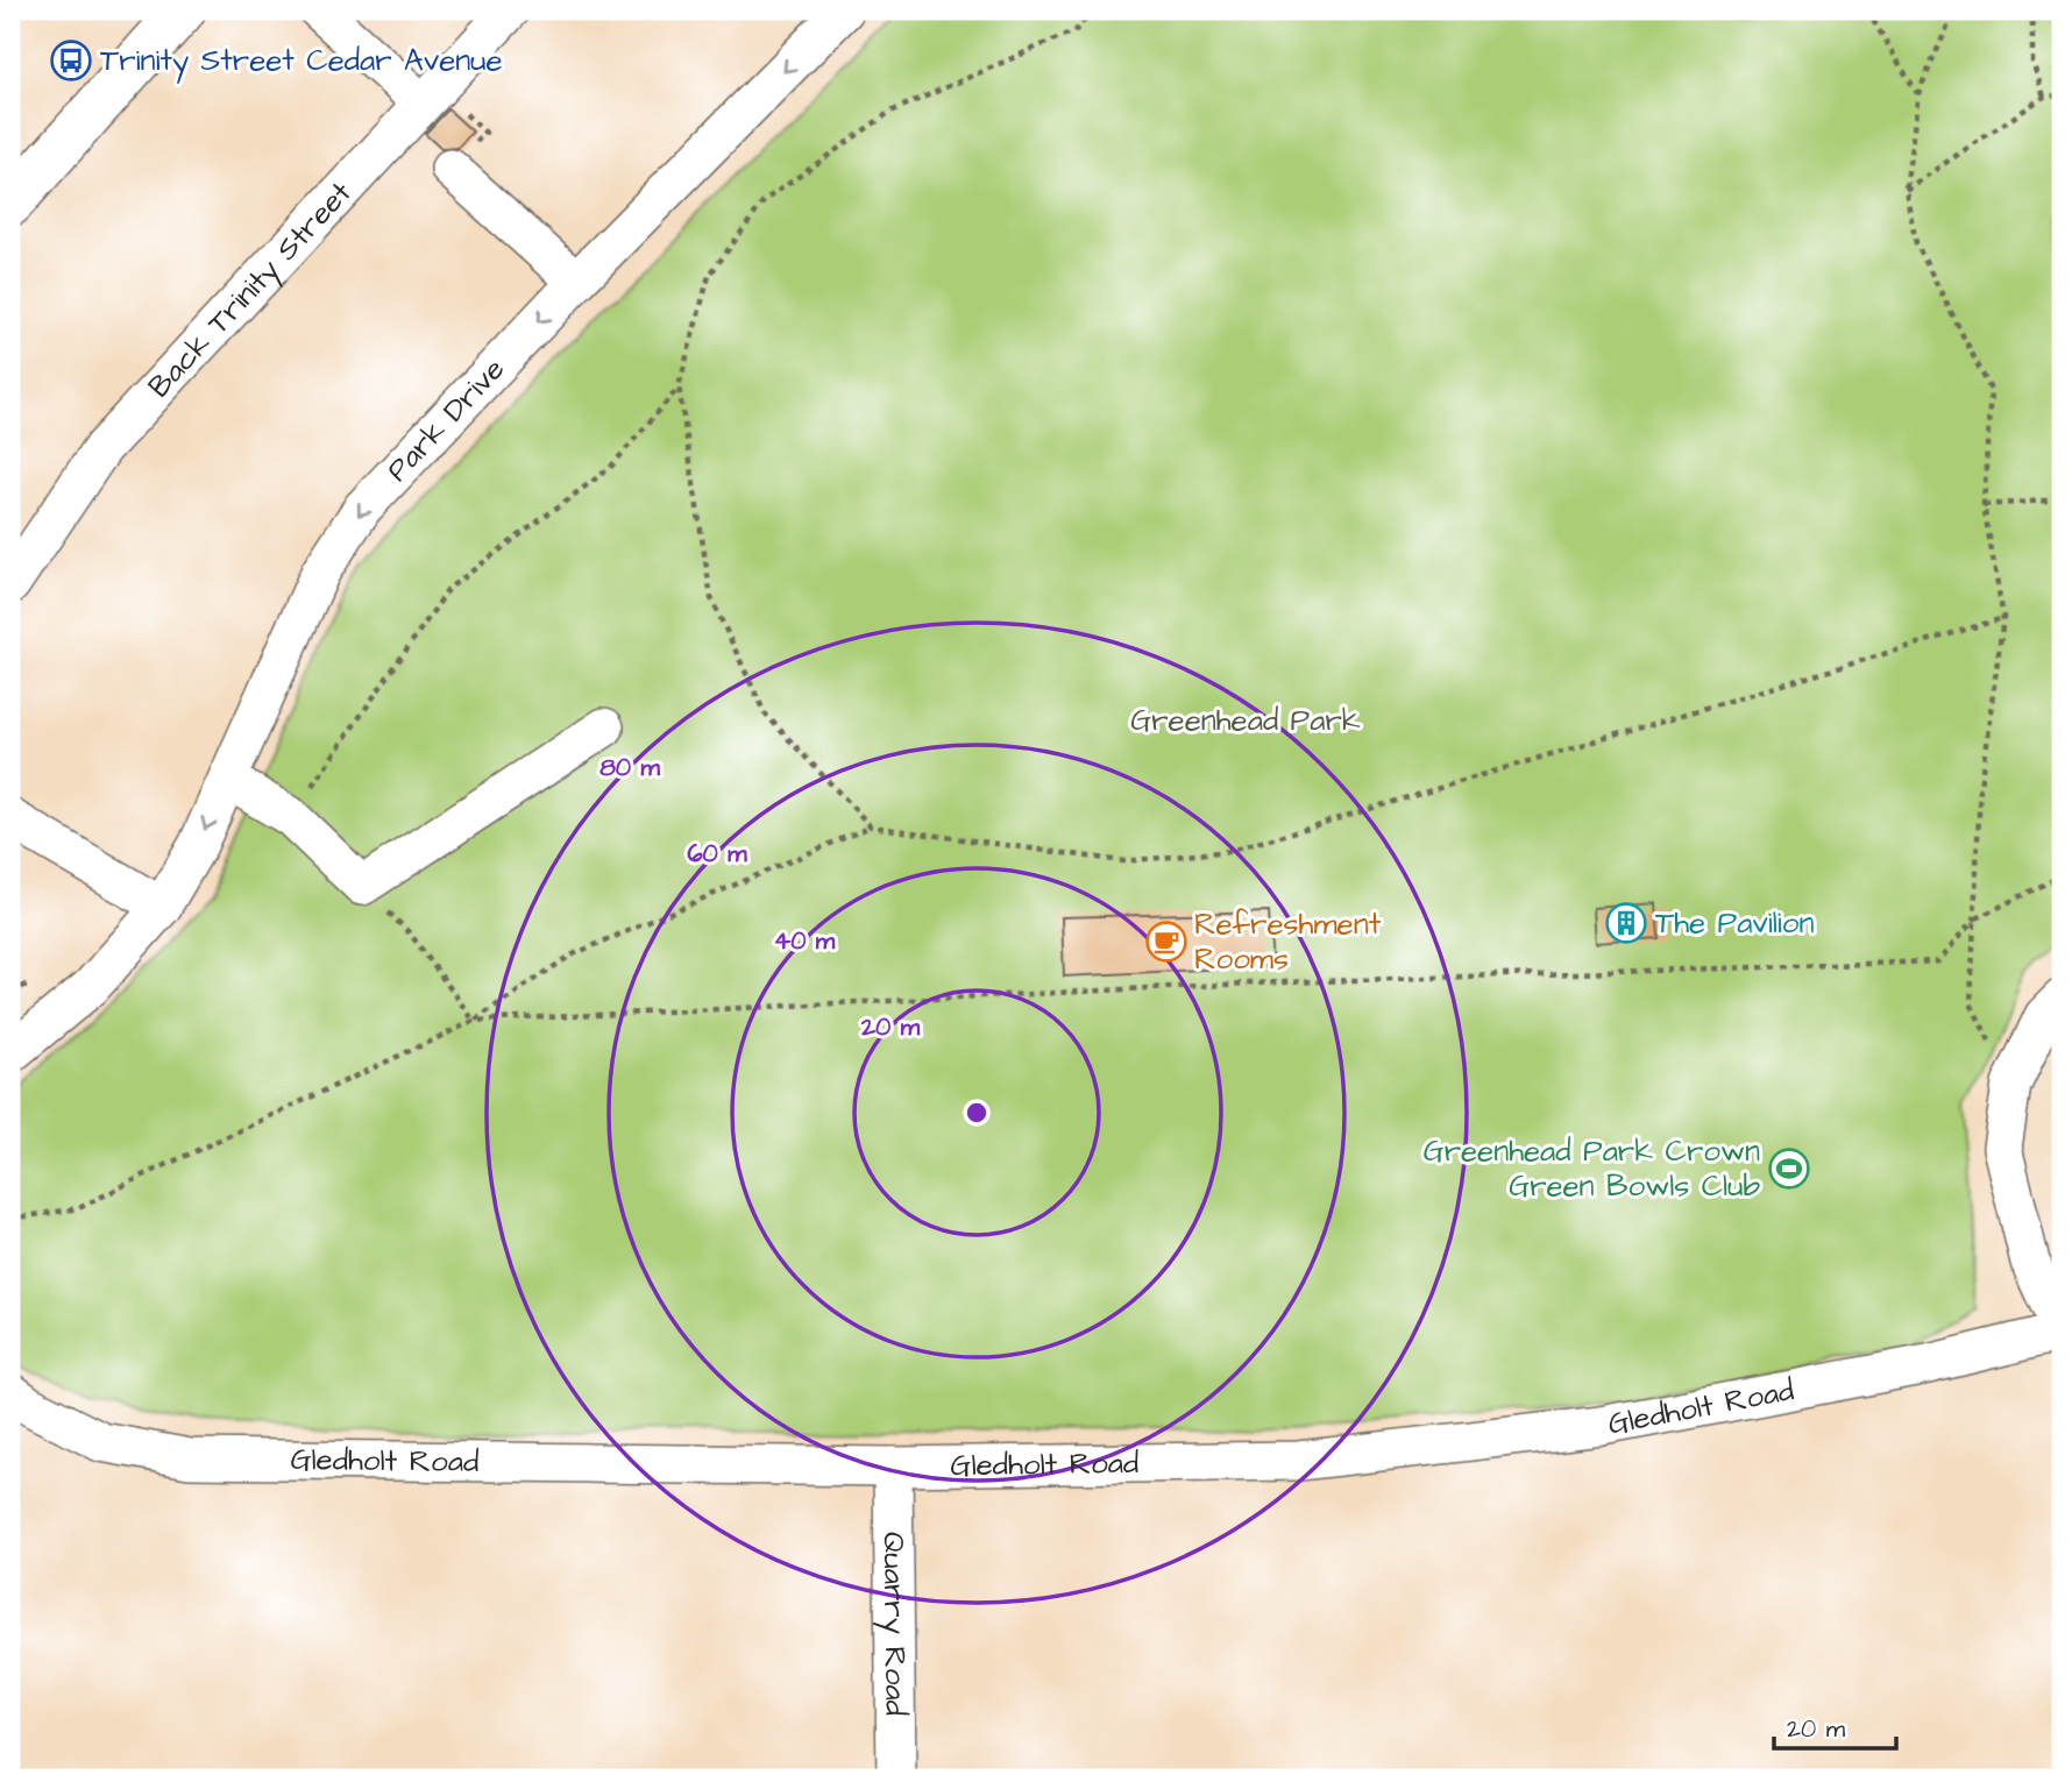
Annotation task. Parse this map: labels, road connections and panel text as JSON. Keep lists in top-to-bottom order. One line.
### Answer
{"streets":{"street":["Back Trinity Street","Park Drive","Gledholt Road","Quarry Road"]},"crossings":[["Gledholt Road","Quarry Road"]],"one_way":["Park Drive"],"parks":["Greenhead Park"],"places":{"bus stop":["Trinity Street Cedar Avenue"],"building":["The Pavilion"],"cafe":["Refreshment Rooms"],"sports":["Greenhead Park Crown Green Bowls Club"]},"scale_bar":"20 m","rings":["80 m","60 m","40 m","20 m"]}
